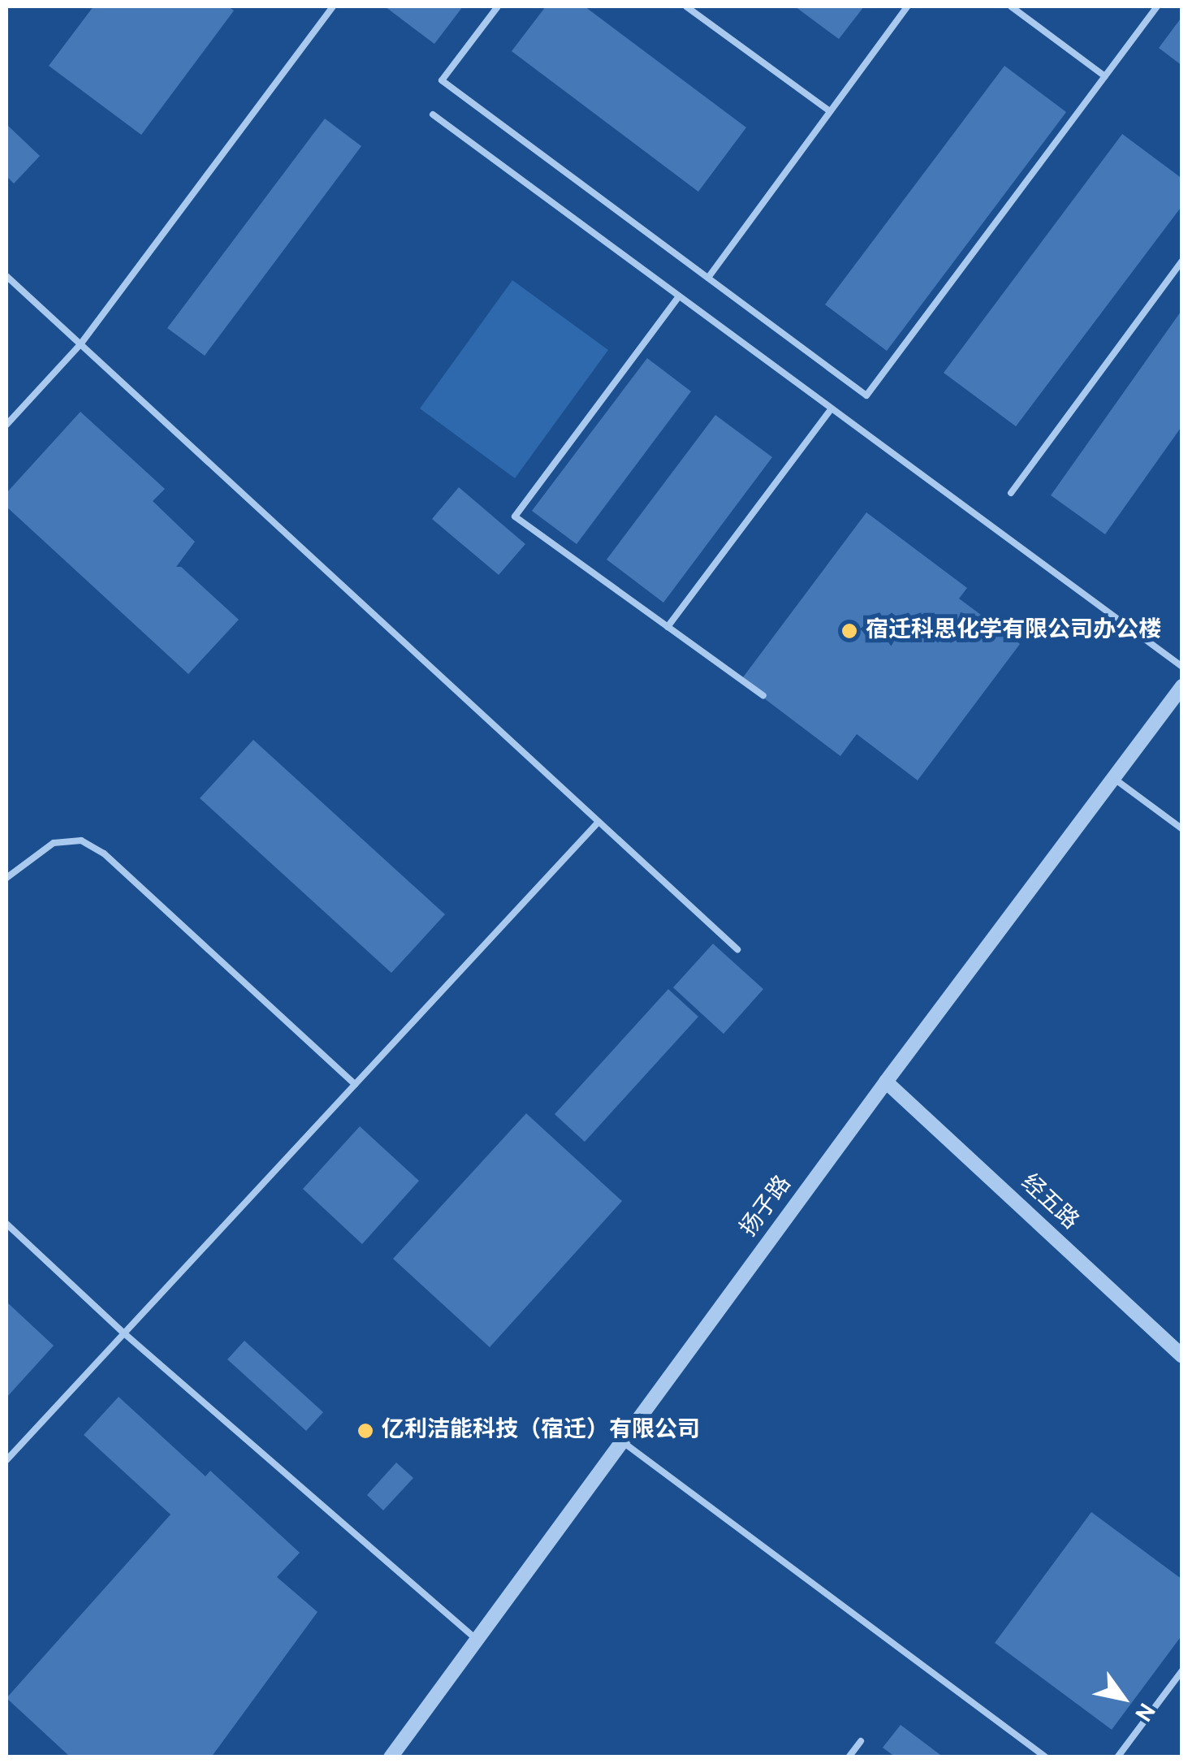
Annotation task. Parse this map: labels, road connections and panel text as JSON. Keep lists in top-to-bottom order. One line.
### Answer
{"streets":{"street":["经五路","扬子路"]},"crossings":[["经五路","扬子路"]],"places":["宿迁科思化学有限公司办公楼","亿利洁能科技（宿迁）有限公司"],"north":"bottom right"}
